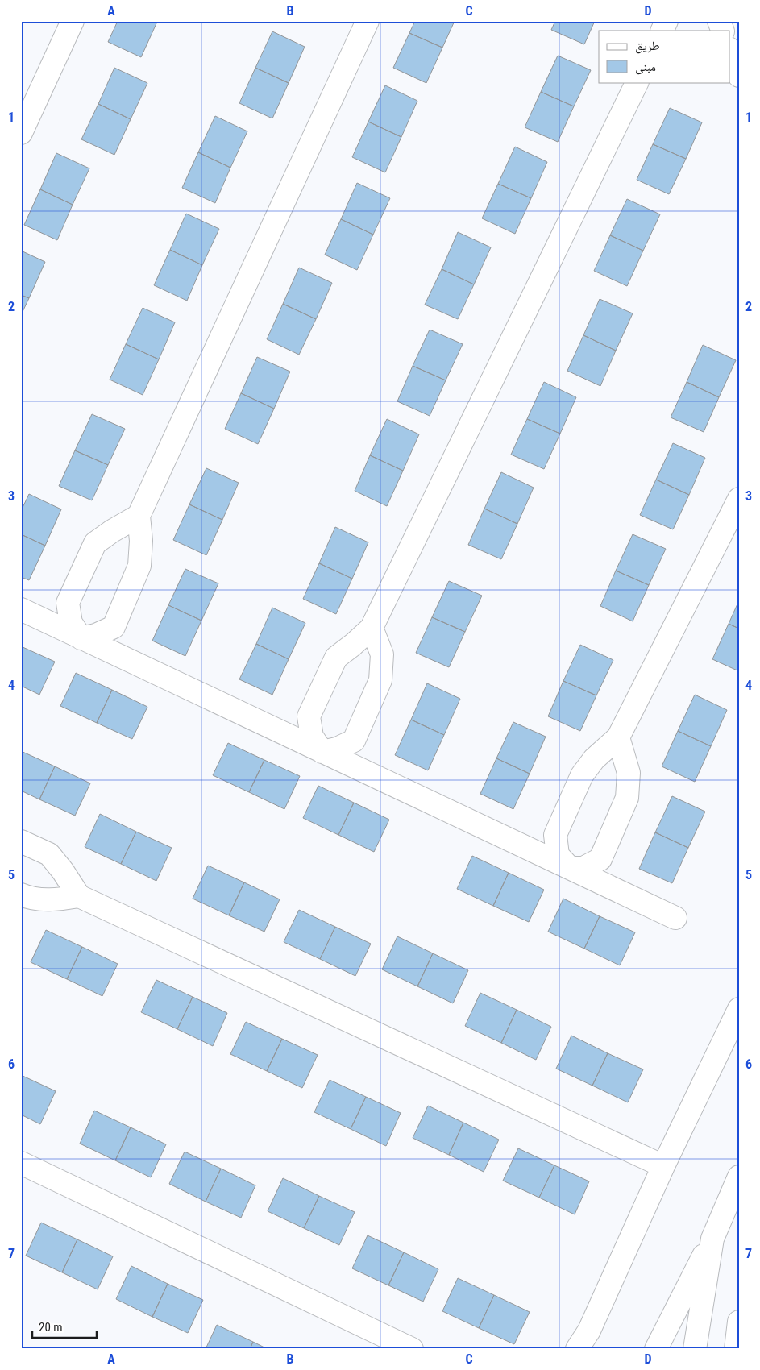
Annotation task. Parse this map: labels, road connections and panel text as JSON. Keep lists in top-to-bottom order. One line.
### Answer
{"legend":["طريق","مبنى"],"scale_bar":"20 m","grid":{"columns":["A","B","C","D"],"rows":["1","2","3","4","5","6","7"]}}
